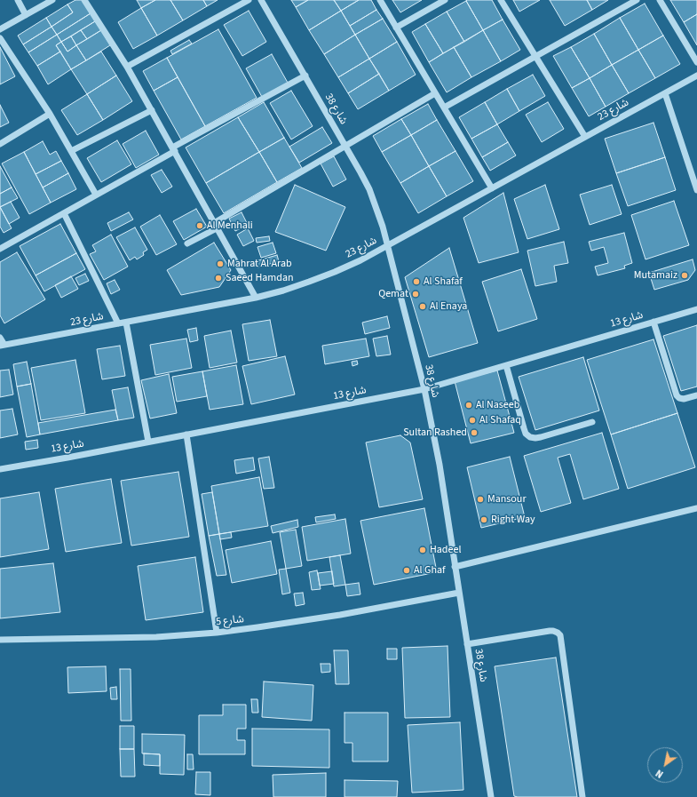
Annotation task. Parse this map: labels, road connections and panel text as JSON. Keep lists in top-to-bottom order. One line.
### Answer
{"streets":{"street":["شارع 38","شارع 23","شارع 13","شارع 5"]},"crossings":[["شارع 38","شارع 23"],["شارع 38","شارع 13"],["شارع 38","شارع 5"]],"places":["Al Menhali","Mahrat Al Arab","Mutamaiz","Saeed Hamdan","Al Shafaf","Qemat","Al Enaya","Al Naseeb","Al Shafaq","Sultan Rashed","Mansour","Right Way","Hadeel","Al Ghaf"],"north":"bottom left"}
